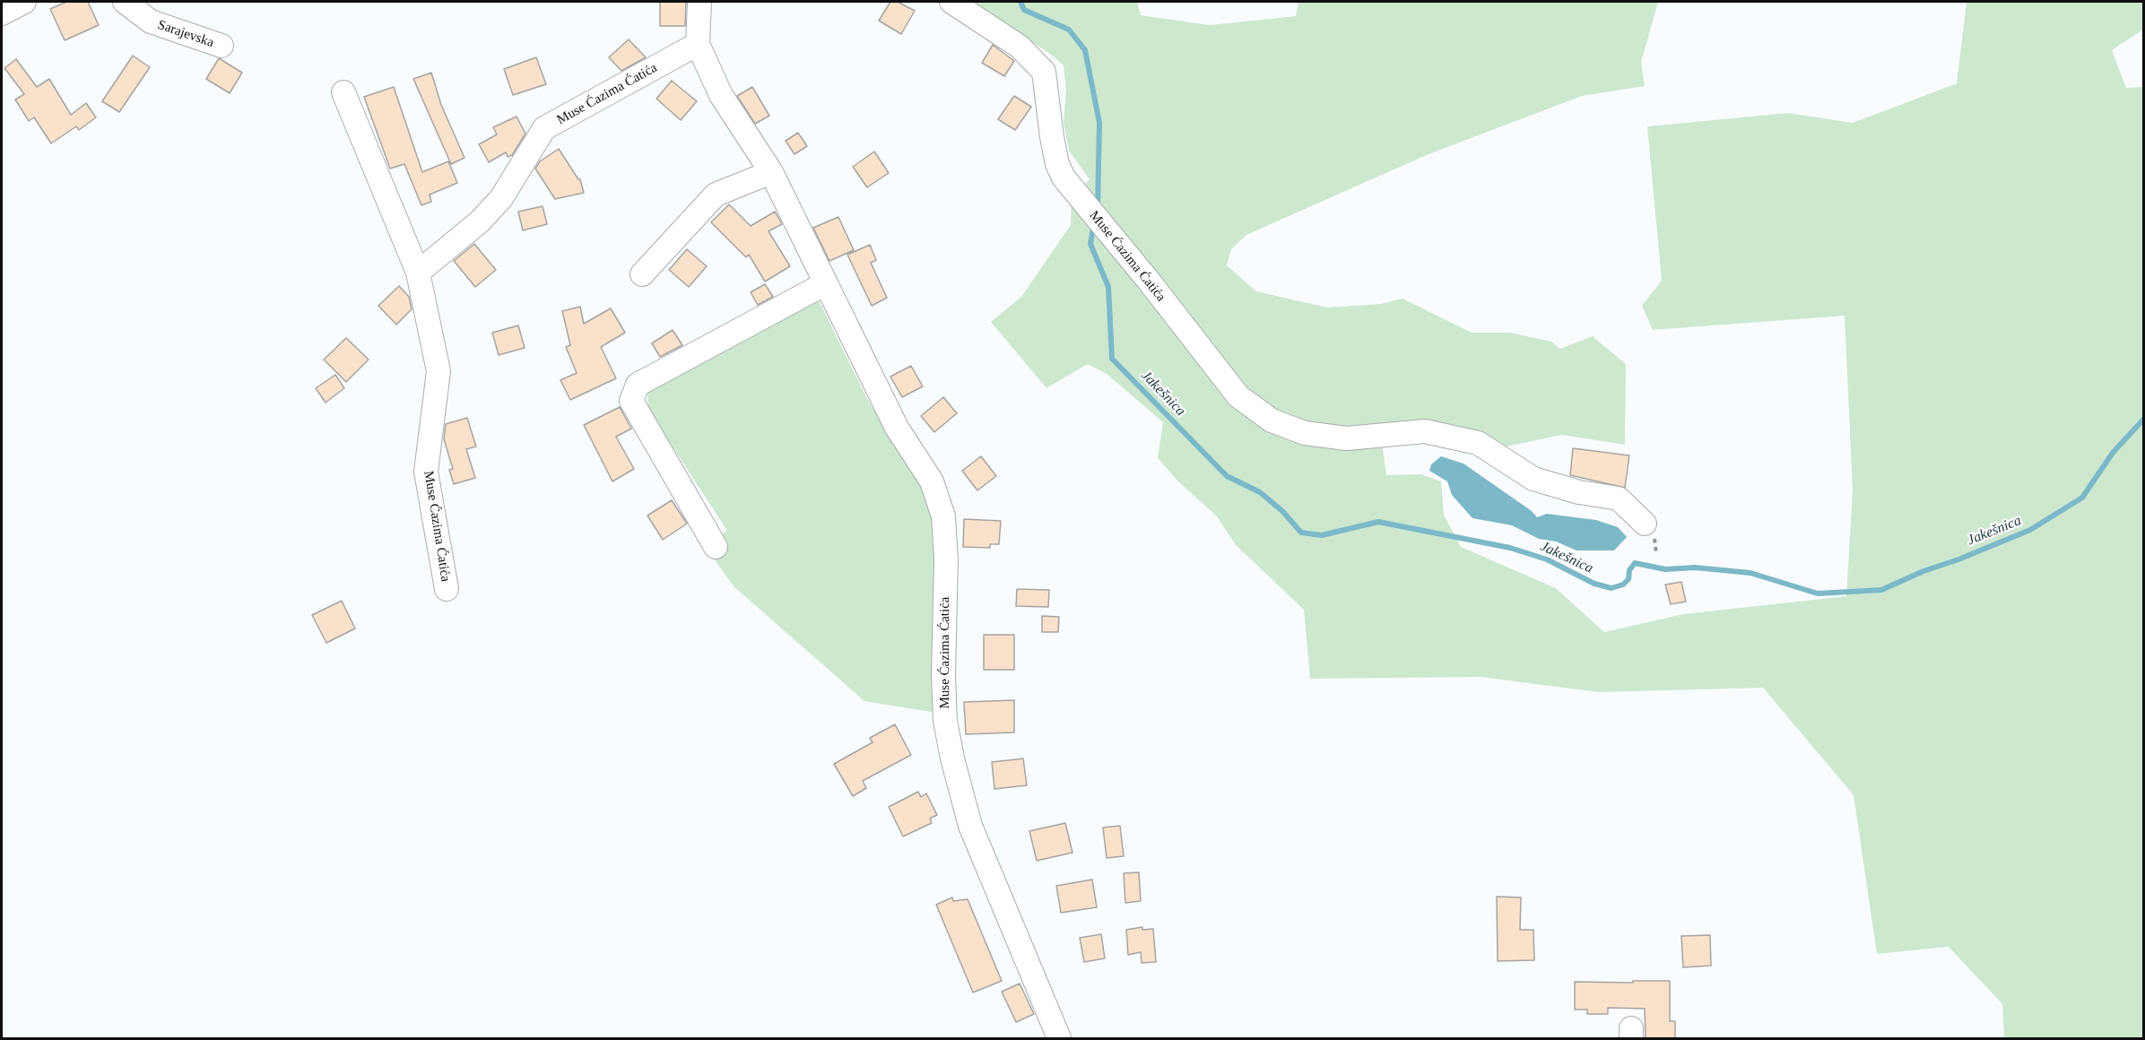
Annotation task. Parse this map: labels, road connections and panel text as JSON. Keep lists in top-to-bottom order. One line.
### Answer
{"streets":{"street":["Sarajevska","Muse Ćazima Ćatića"]},"water":["Jakešnica"]}
